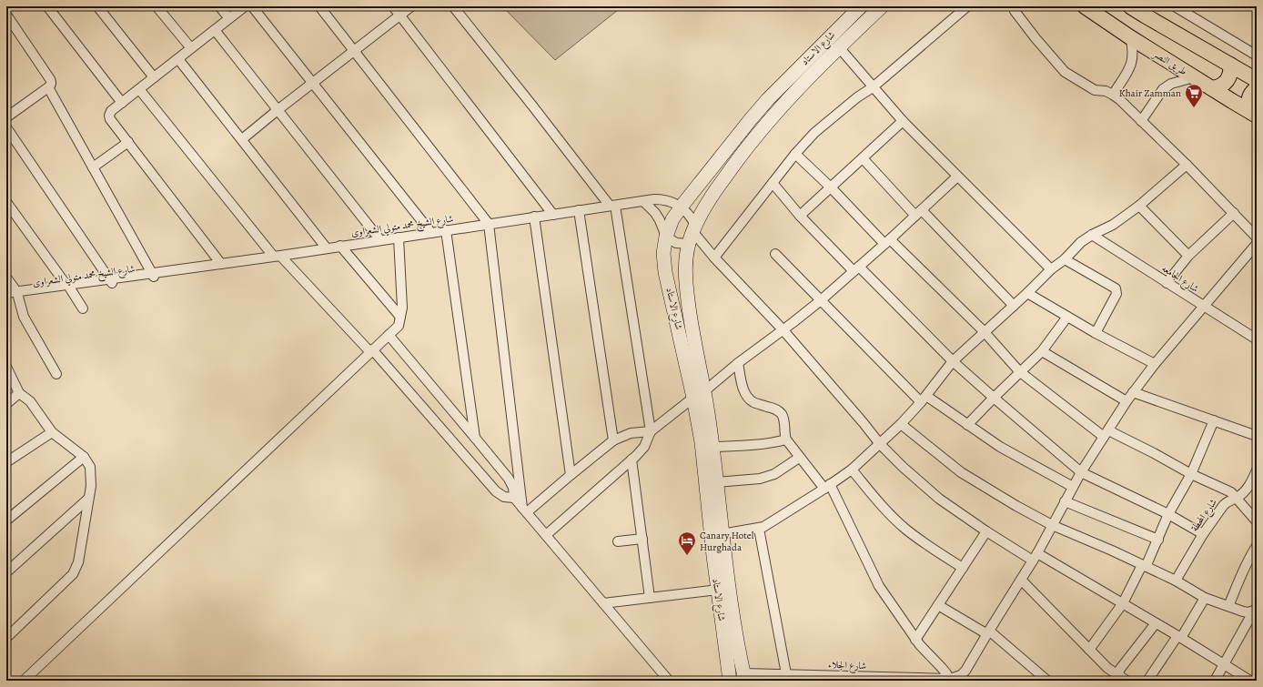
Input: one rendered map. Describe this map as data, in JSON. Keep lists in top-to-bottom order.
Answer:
{
  "streets": {
    "main road": ["شارع الاستاد", "طريق النصر"],
    "street": [
      "شارع الشيخ محمد متولي الشعراوى",
      "شارع الجامعه",
      "شارع المحطة",
      "شارع الجلاء"
    ]
  },
  "crossings": [
    ["شارع الاستاد", "شارع الشيخ محمد متولي الشعراوى"],
    ["شارع الاستاد", "شارع الجلاء"]
  ],
  "places": {
    "supermarket": ["Khair Zamman"],
    "hotel": ["Canary Hotel Hurghada"]
  }
}
